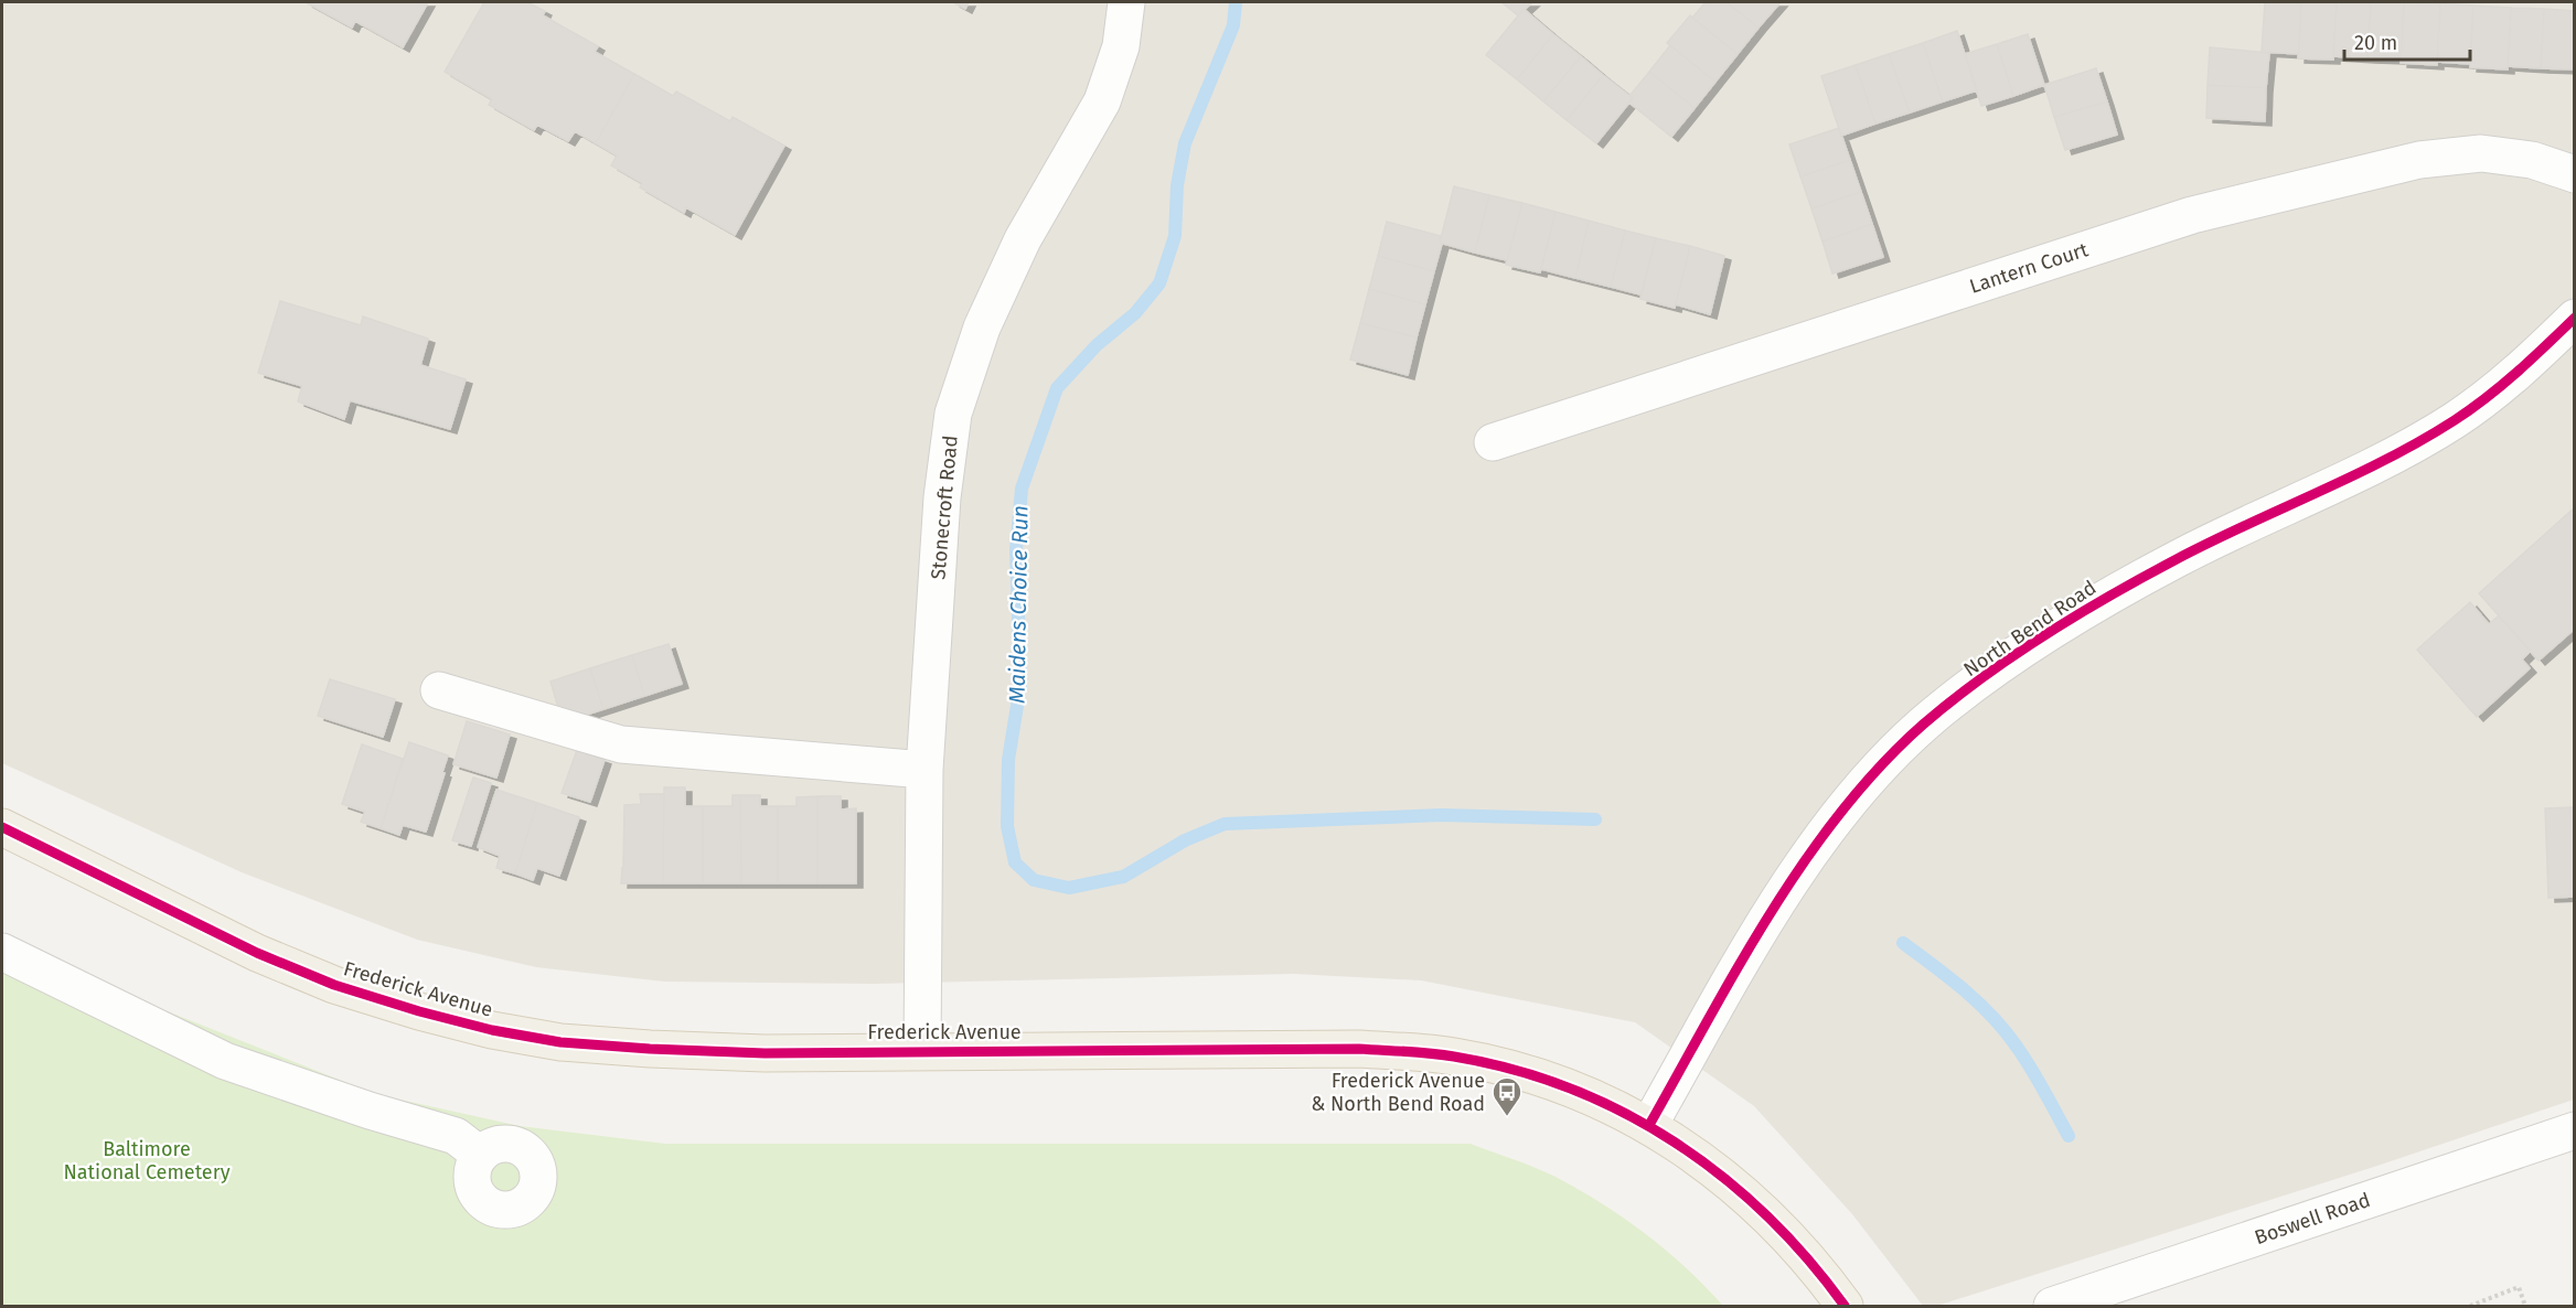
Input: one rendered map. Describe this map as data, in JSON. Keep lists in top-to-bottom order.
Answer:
{
  "streets": {
    "main road": ["Frederick Avenue"],
    "street": [
      "Lantern Court",
      "Stonecroft Road",
      "North Bend Road",
      "Boswell Road"
    ]
  },
  "crossings": [
    ["Stonecroft Road", "Frederick Avenue"],
    ["North Bend Road", "Frederick Avenue"]
  ],
  "water": ["Maidens Choice Run"],
  "parks": ["Baltimore National Cemetery"],
  "places": {
    "bus stop": ["Frederick Avenue & North Bend Road"]
  },
  "scale_bar": "20 m"
}
